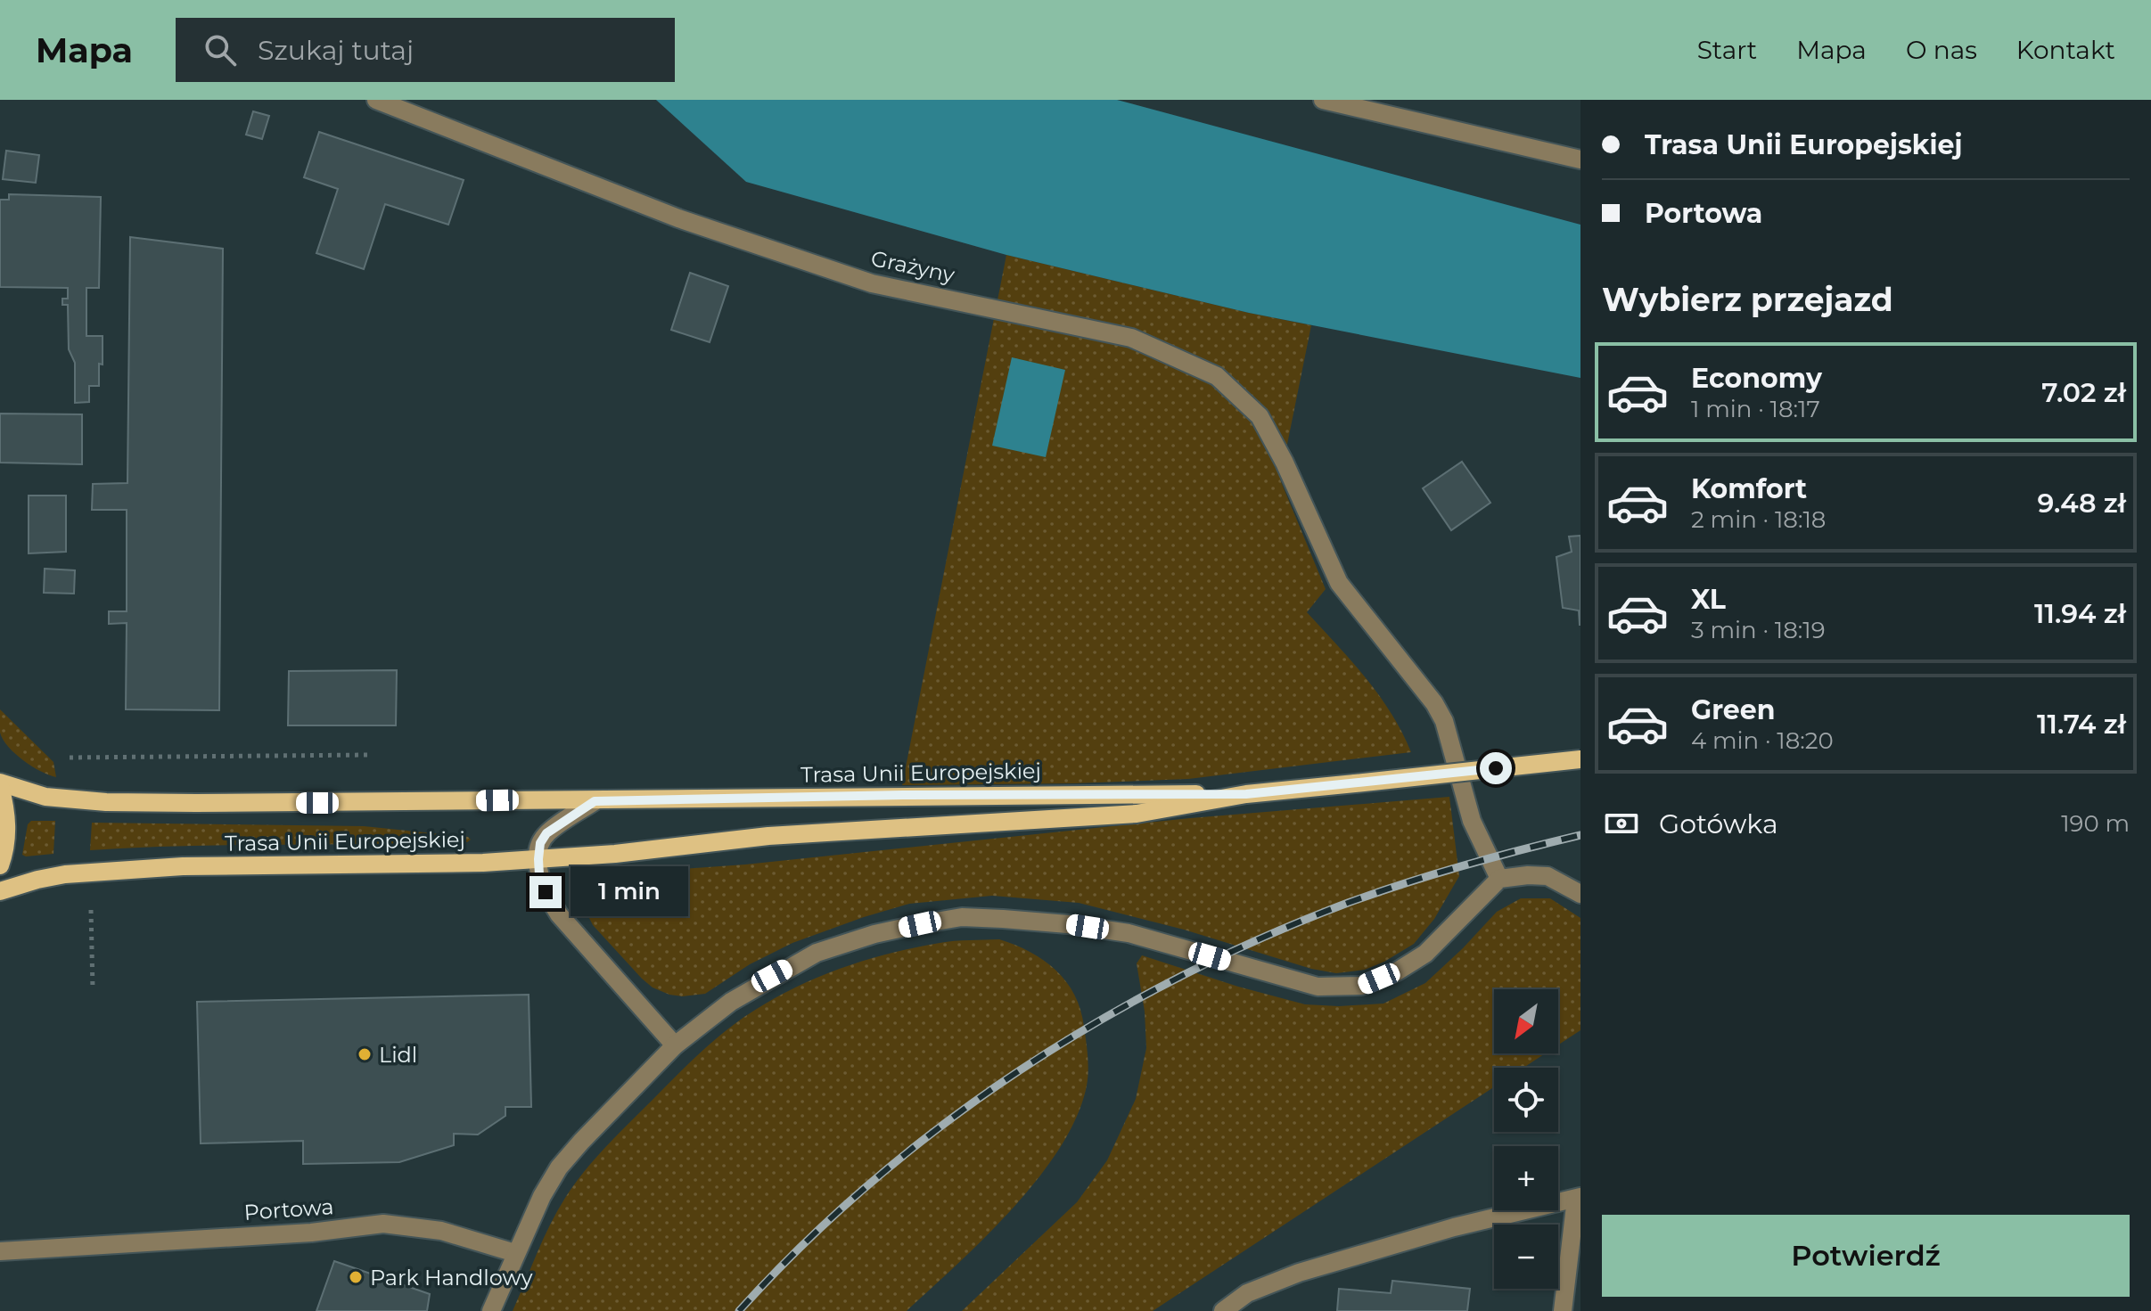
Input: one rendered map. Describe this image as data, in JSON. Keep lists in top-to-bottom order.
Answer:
{
  "streets": {
    "main road": ["Trasa Unii Europejskiej"],
    "street": ["Grażyny", "Portowa"]
  },
  "places": ["Lidl", "Park Handlowy"],
  "north": "bottom left",
  "page": {
    "header": "Mapa",
    "search": "Szukaj tutaj",
    "nav": [
      "Start",
      "Mapa",
      "O nas",
      "Kontakt"
    ],
    "banner": ["Trasa Unii Europejskiej", "Portowa"],
    "heading": "Wybierz przejazd",
    "list": [
      {
        "name": "Economy",
        "note": "1 min · 18:17",
        "value": "7.02 zł"
      },
      {
        "name": "Komfort",
        "note": "2 min · 18:18",
        "value": "9.48 zł"
      },
      {
        "name": "XL",
        "note": "3 min · 18:19",
        "value": "11.94 zł"
      },
      {
        "name": "Green",
        "note": "4 min · 18:20",
        "value": "11.74 zł"
      }
    ],
    "pay": ["Gotówka", "190 m"],
    "bubble": "1 min",
    "map_buttons": ["+", "−"],
    "buttons": "Potwierdź"
  }
}
